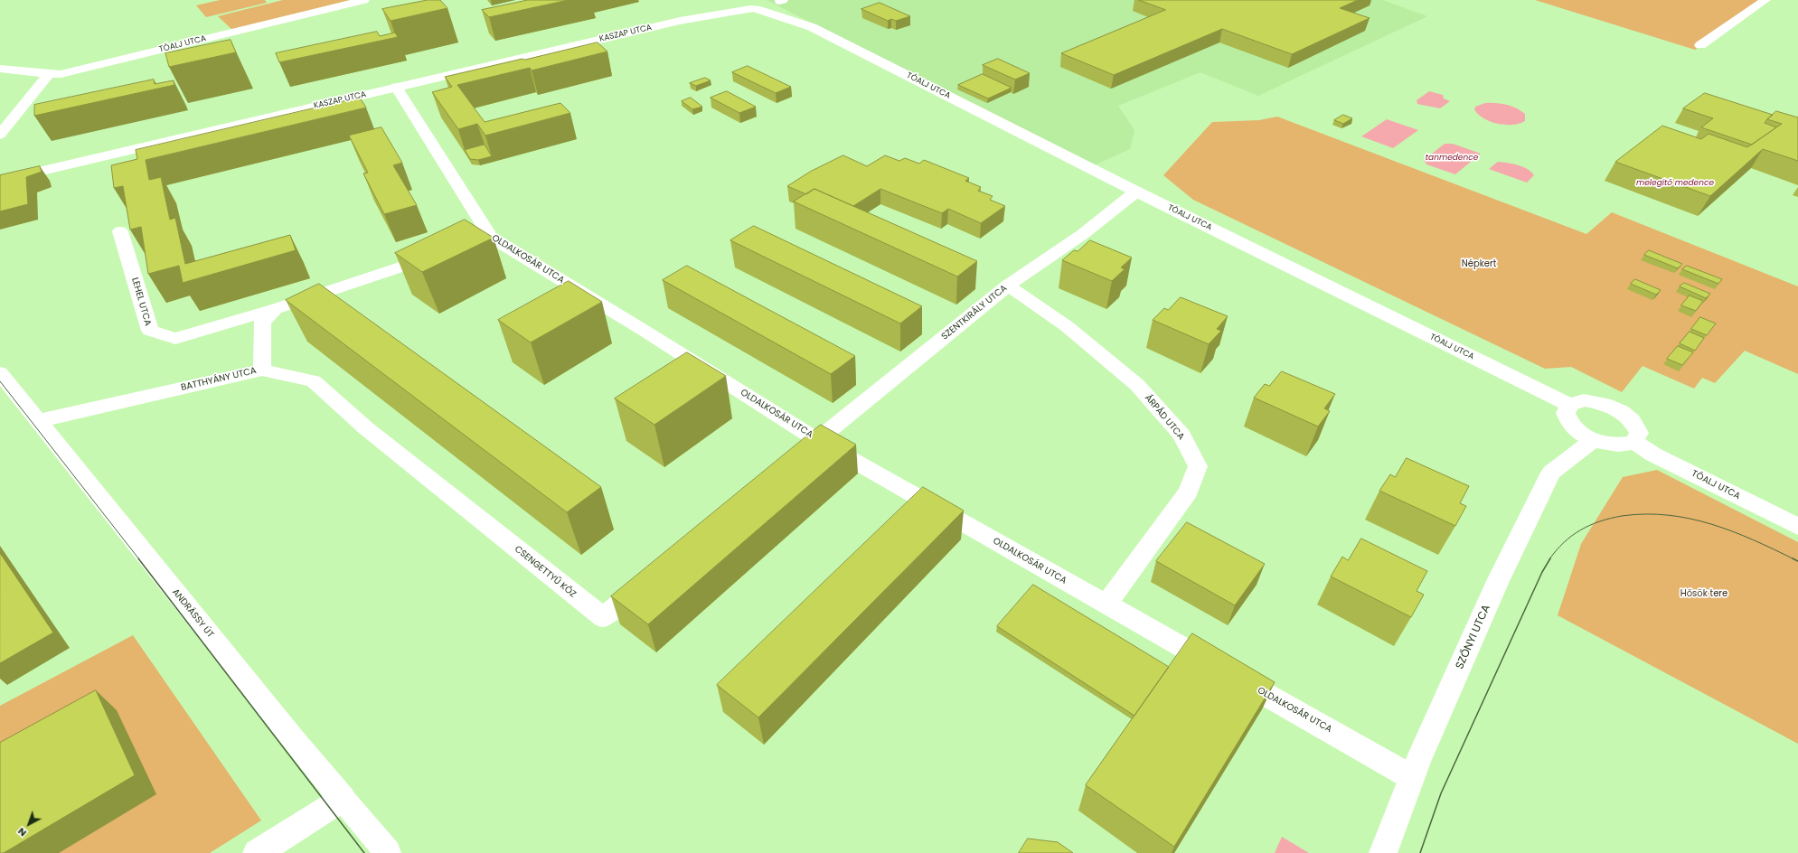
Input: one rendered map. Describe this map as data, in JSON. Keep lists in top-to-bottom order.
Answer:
{
  "streets": {
    "street": [
      "KASZAP UTCA",
      "TÓALJ UTCA",
      "OLDALKOSÁR UTCA",
      "LEHEL UTCA",
      "SZENTKIRÁLY UTCA",
      "BATTHYÁNY UTCA",
      "ÁRPÁD UTCA",
      "CSENGETTYŰ KÖZ",
      "ANDRÁSSY ÚT",
      "SZŐNYI UTCA"
    ]
  },
  "crossings": [
    ["KASZAP UTCA", "TÓALJ UTCA"],
    ["KASZAP UTCA", "OLDALKOSÁR UTCA"],
    ["TÓALJ UTCA", "SZENTKIRÁLY UTCA"],
    ["OLDALKOSÁR UTCA", "SZENTKIRÁLY UTCA"],
    ["OLDALKOSÁR UTCA", "ÁRPÁD UTCA"],
    ["OLDALKOSÁR UTCA", "SZŐNYI UTCA"],
    ["LEHEL UTCA", "BATTHYÁNY UTCA"],
    ["SZENTKIRÁLY UTCA", "ÁRPÁD UTCA"],
    ["BATTHYÁNY UTCA", "CSENGETTYŰ KÖZ"],
    ["BATTHYÁNY UTCA", "ANDRÁSSY ÚT"]
  ],
  "water": ["tanmedence", "melegítő medence"],
  "parks": ["Népkert", "Hősök tere"],
  "north": "bottom left"
}
